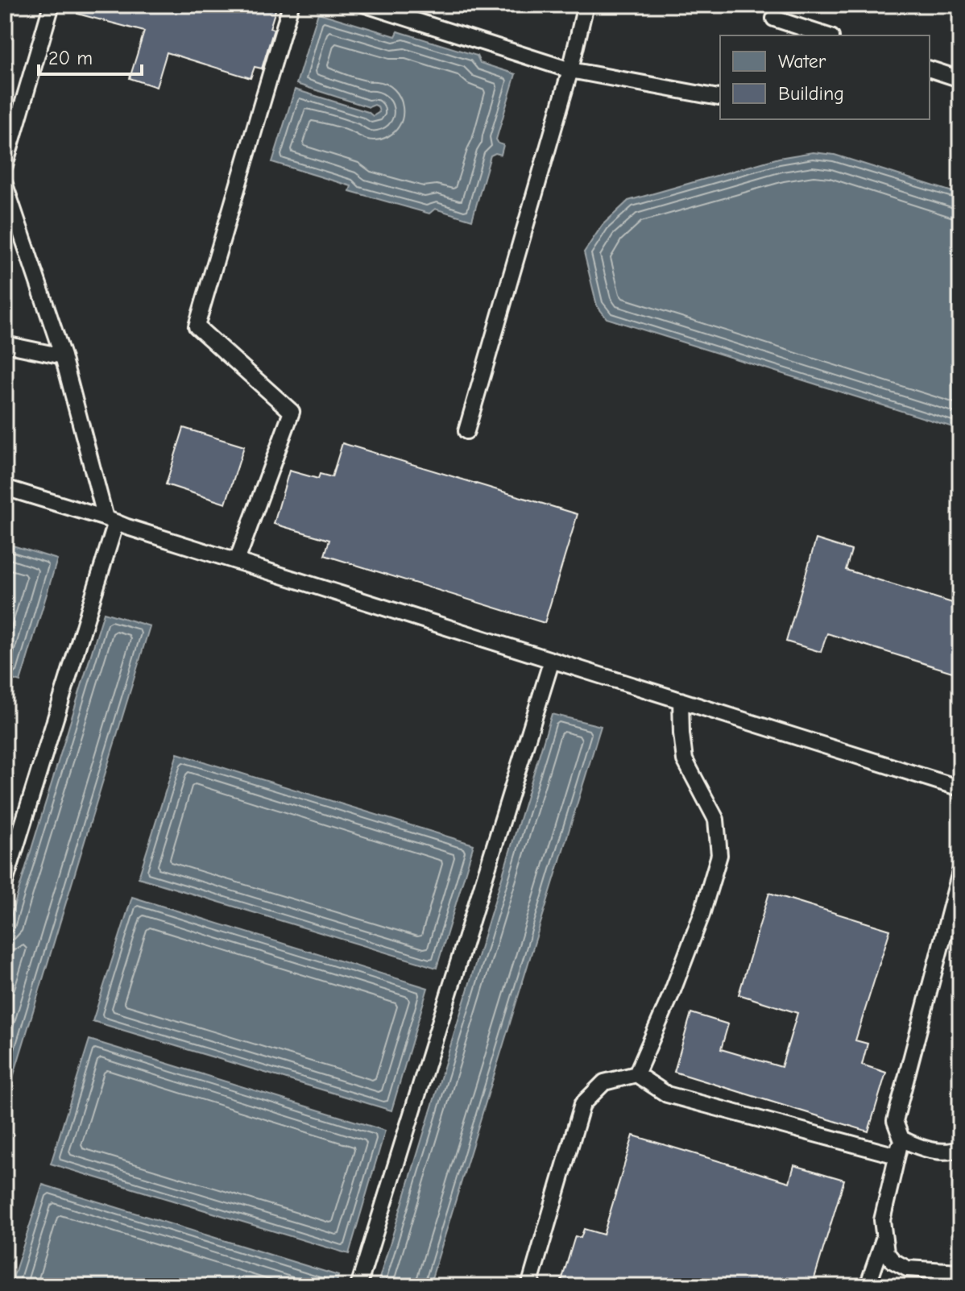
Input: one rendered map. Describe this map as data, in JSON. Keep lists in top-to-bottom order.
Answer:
{
  "legend": ["Water", "Building"],
  "scale_bar": "20 m"
}
